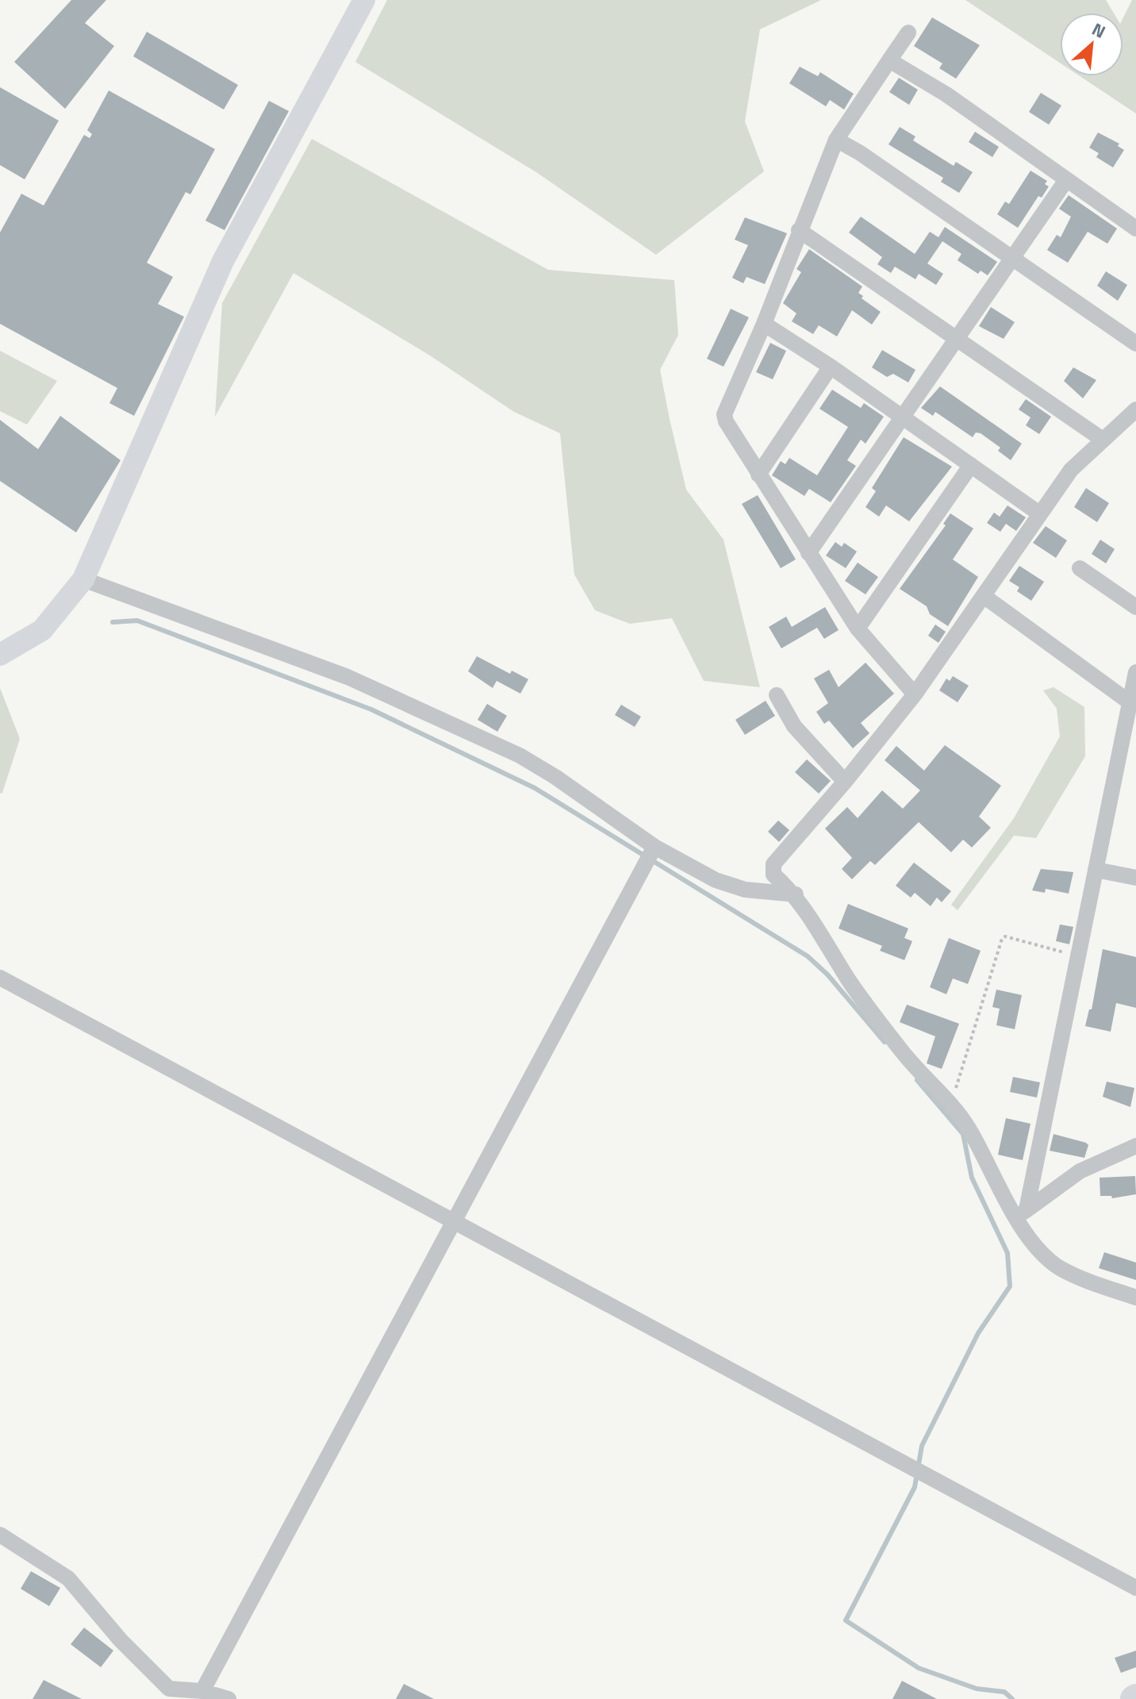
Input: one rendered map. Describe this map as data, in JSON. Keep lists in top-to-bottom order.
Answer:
{
  "north": "top right"
}
